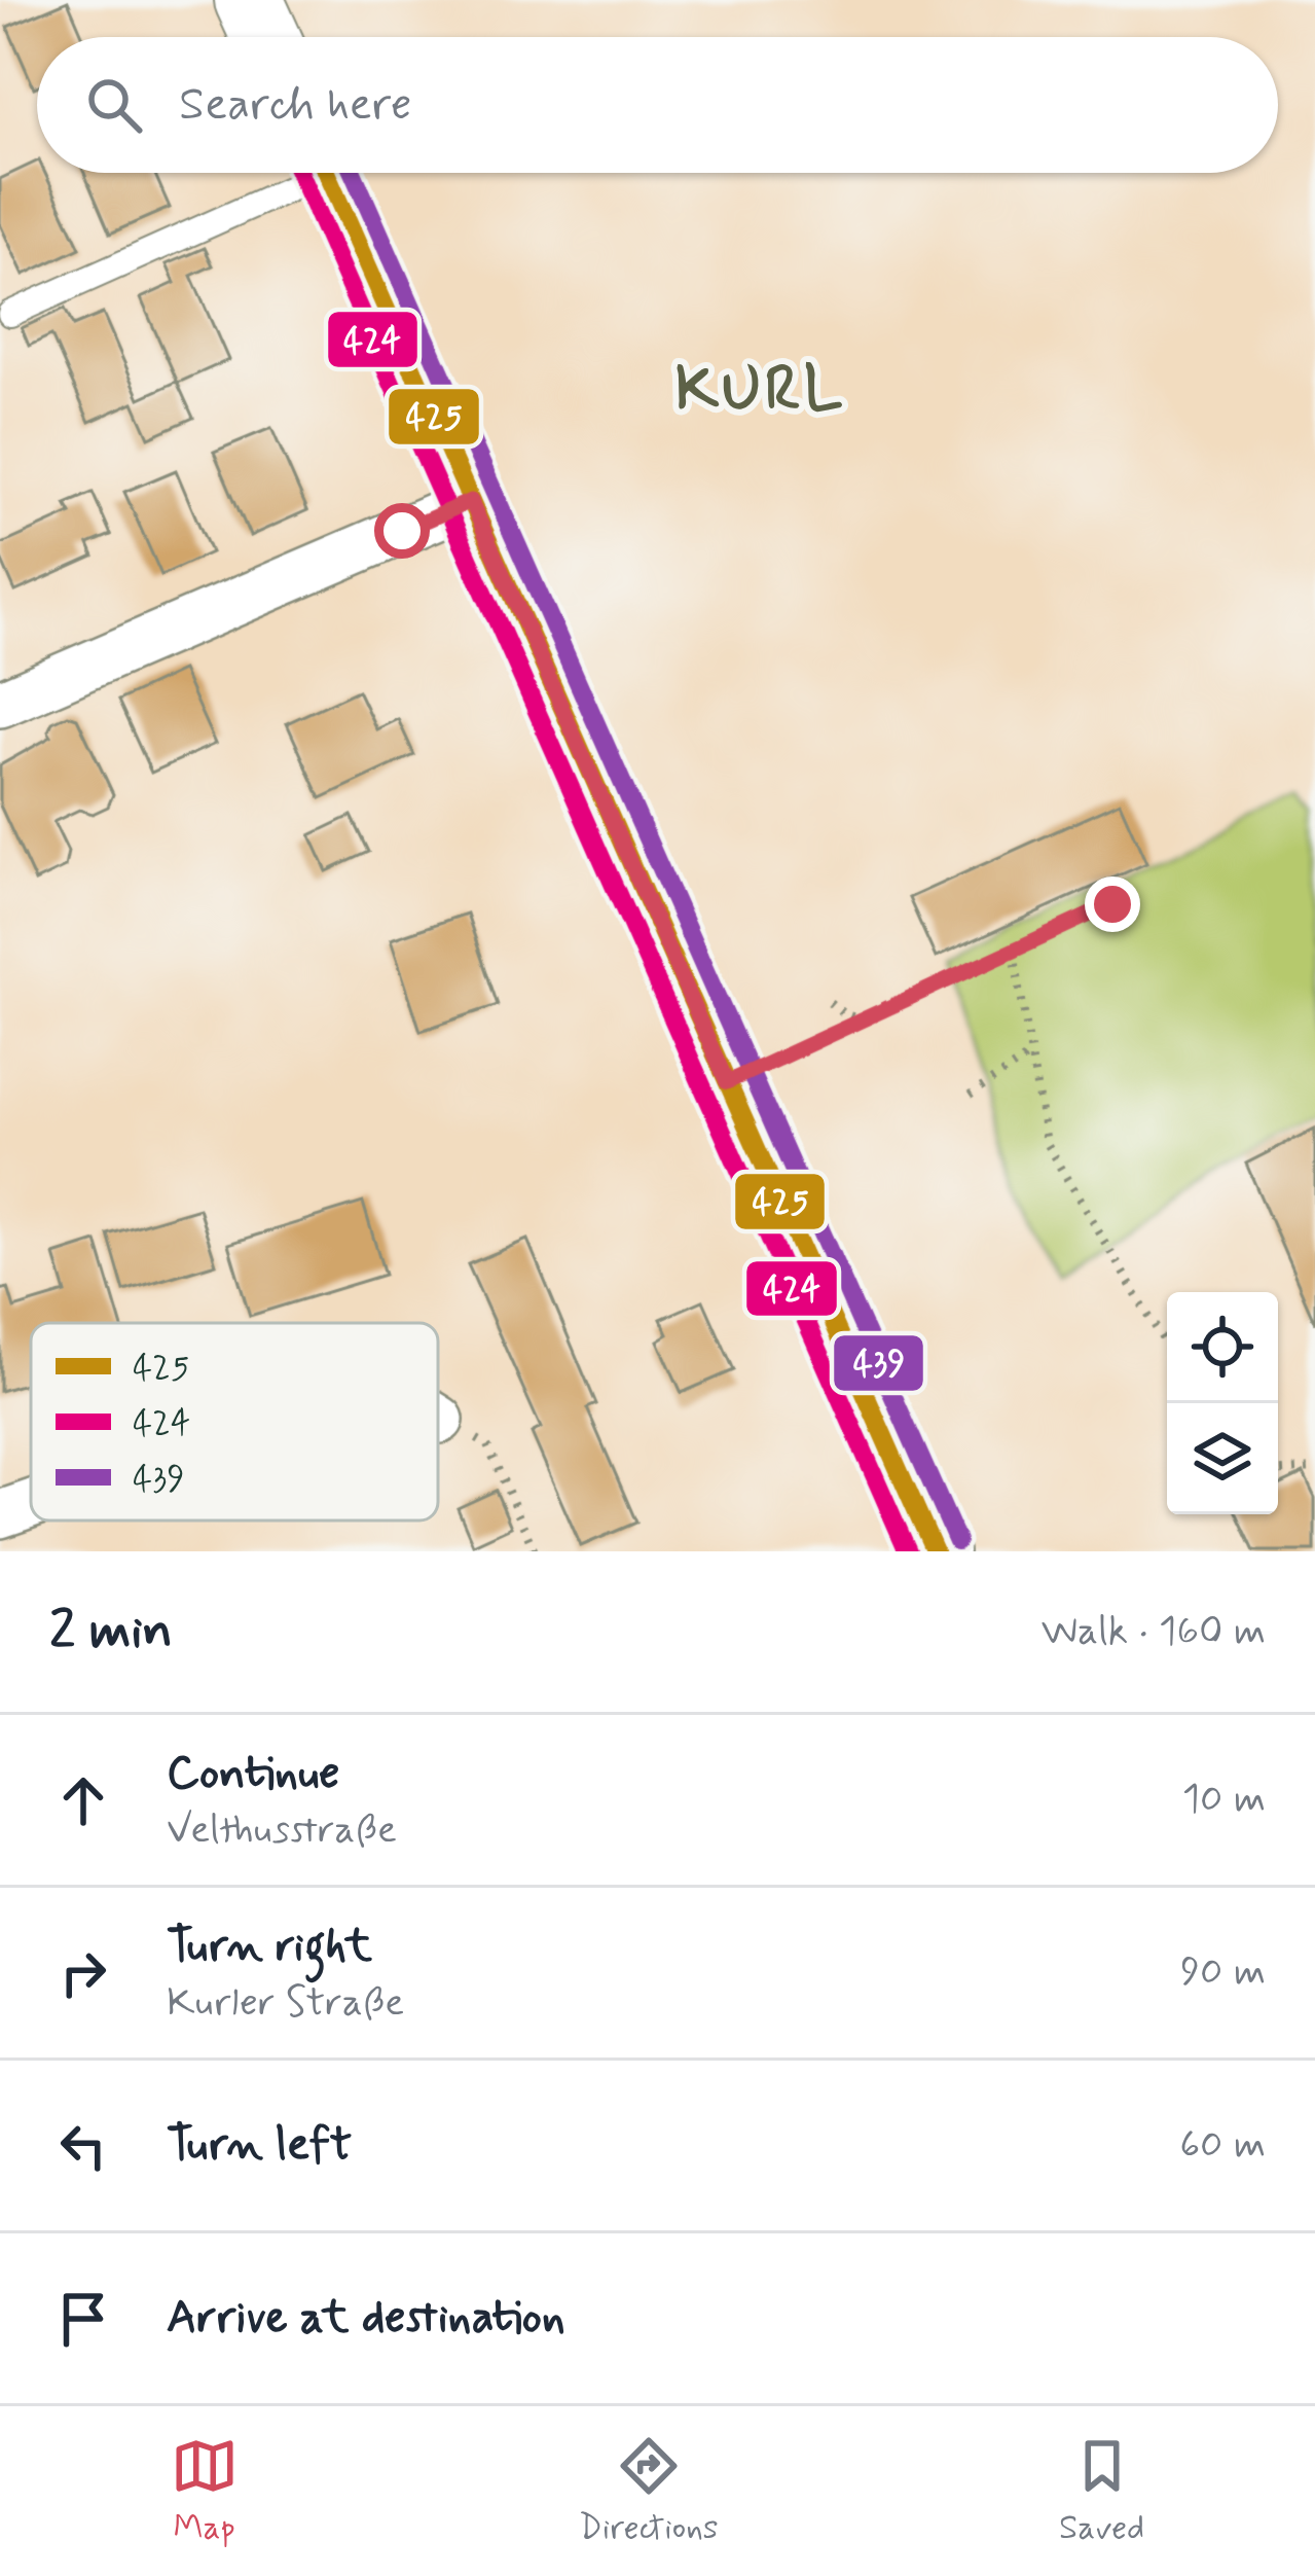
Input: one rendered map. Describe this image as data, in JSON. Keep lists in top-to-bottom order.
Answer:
{
  "districts": ["KURL"],
  "lines": ["transit line 425", "transit line 424", "transit line 439"],
  "legend": ["425", "424", "439"],
  "page": {
    "search": "Search here",
    "heading": ["2 min", "Walk · 160 m"],
    "list": [
      ["Continue", "Velthusstraße", "10 m"],
      ["Turn right", "Kurler Straße", "90 m"],
      ["Turn left", "60 m"],
      "Arrive at destination"
    ],
    "nav": ["Map", "Directions", "Saved"]
  }
}
